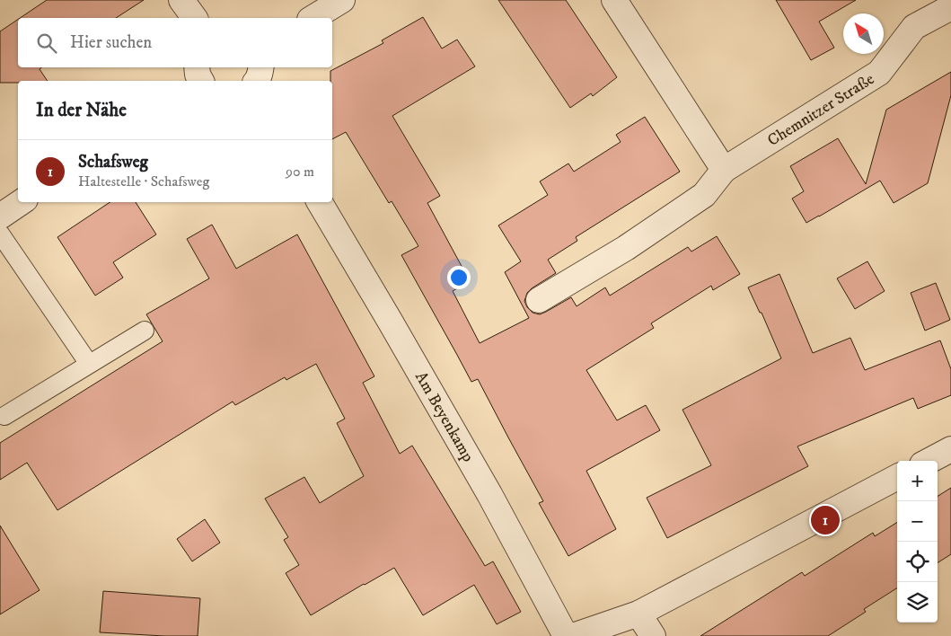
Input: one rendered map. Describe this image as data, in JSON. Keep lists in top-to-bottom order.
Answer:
{
  "streets": {
    "street": ["Chemnitzer Straße", "Am Beyenkamp"]
  },
  "north": "top left",
  "page": {
    "search": "Hier suchen",
    "heading": "In der Nähe",
    "list": [
      {
        "mark": "1",
        "name": "Schafsweg",
        "note": "Haltestelle · Schafsweg",
        "value": "90 m"
      }
    ],
    "map_buttons": ["+", "−"],
    "pins": "1"
  }
}
